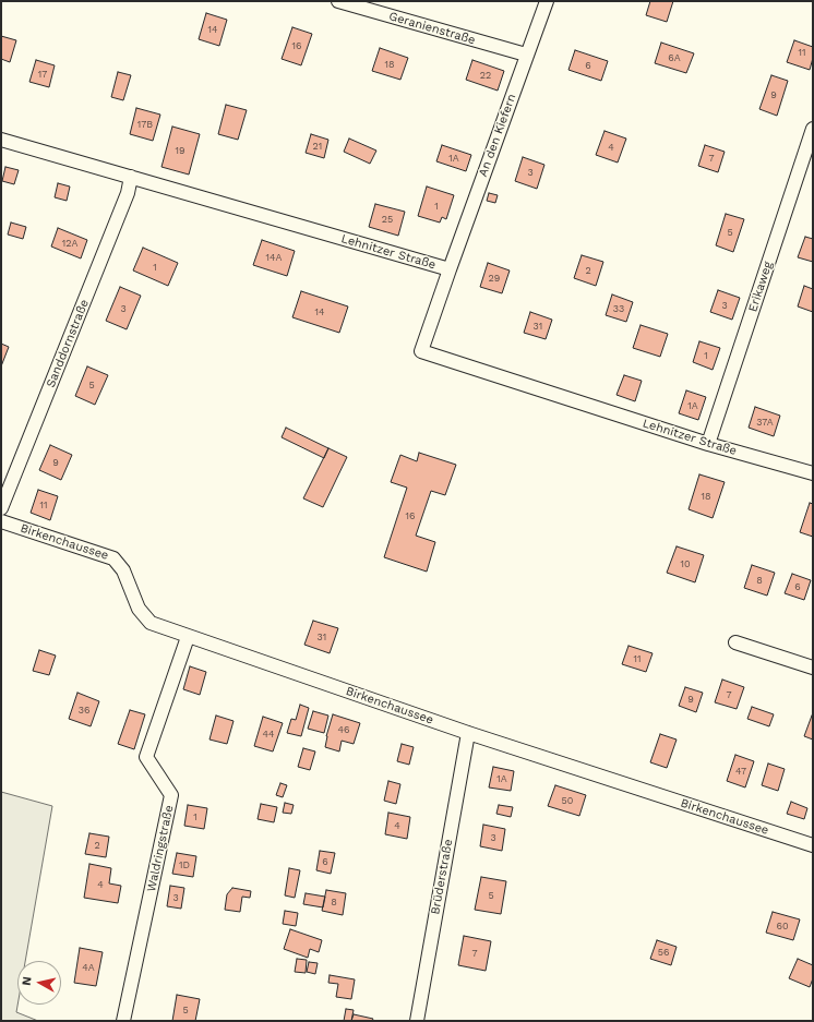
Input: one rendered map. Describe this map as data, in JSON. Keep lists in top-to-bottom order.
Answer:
{
  "streets": {
    "street": [
      "Geranienstraße",
      "An den Kiefern",
      "Lehnitzer Straße",
      "Erikaweg",
      "Sanddornstraße",
      "Birkenchaussee",
      "Waldringstraße",
      "Brüderstraße"
    ]
  },
  "crossings": [
    ["Geranienstraße", "An den Kiefern"],
    ["An den Kiefern", "Lehnitzer Straße"],
    ["Lehnitzer Straße", "Erikaweg"],
    ["Lehnitzer Straße", "Sanddornstraße"],
    ["Birkenchaussee", "Waldringstraße"],
    ["Birkenchaussee", "Brüderstraße"]
  ],
  "house_numbers": [
    "14",
    "16",
    "11",
    "6A",
    "18",
    "6",
    "17",
    "22",
    "9",
    "17B",
    "21",
    "4",
    "19",
    "1A",
    "7",
    "3",
    "1",
    "25",
    "5",
    "12A",
    "14A",
    "1",
    "2",
    "29",
    "3",
    "3",
    "33",
    "14",
    "31",
    "1",
    "5",
    "1A",
    "37A",
    "9",
    "18",
    "11",
    "16",
    "10",
    "8",
    "6",
    "31",
    "11",
    "7",
    "9",
    "36",
    "46",
    "44",
    "47",
    "1A",
    "50",
    "1",
    "4",
    "3",
    "2",
    "6",
    "1D",
    "4",
    "5",
    "3",
    "8",
    "60",
    "56",
    "7",
    "4A",
    "5"
  ],
  "north": "left"
}
